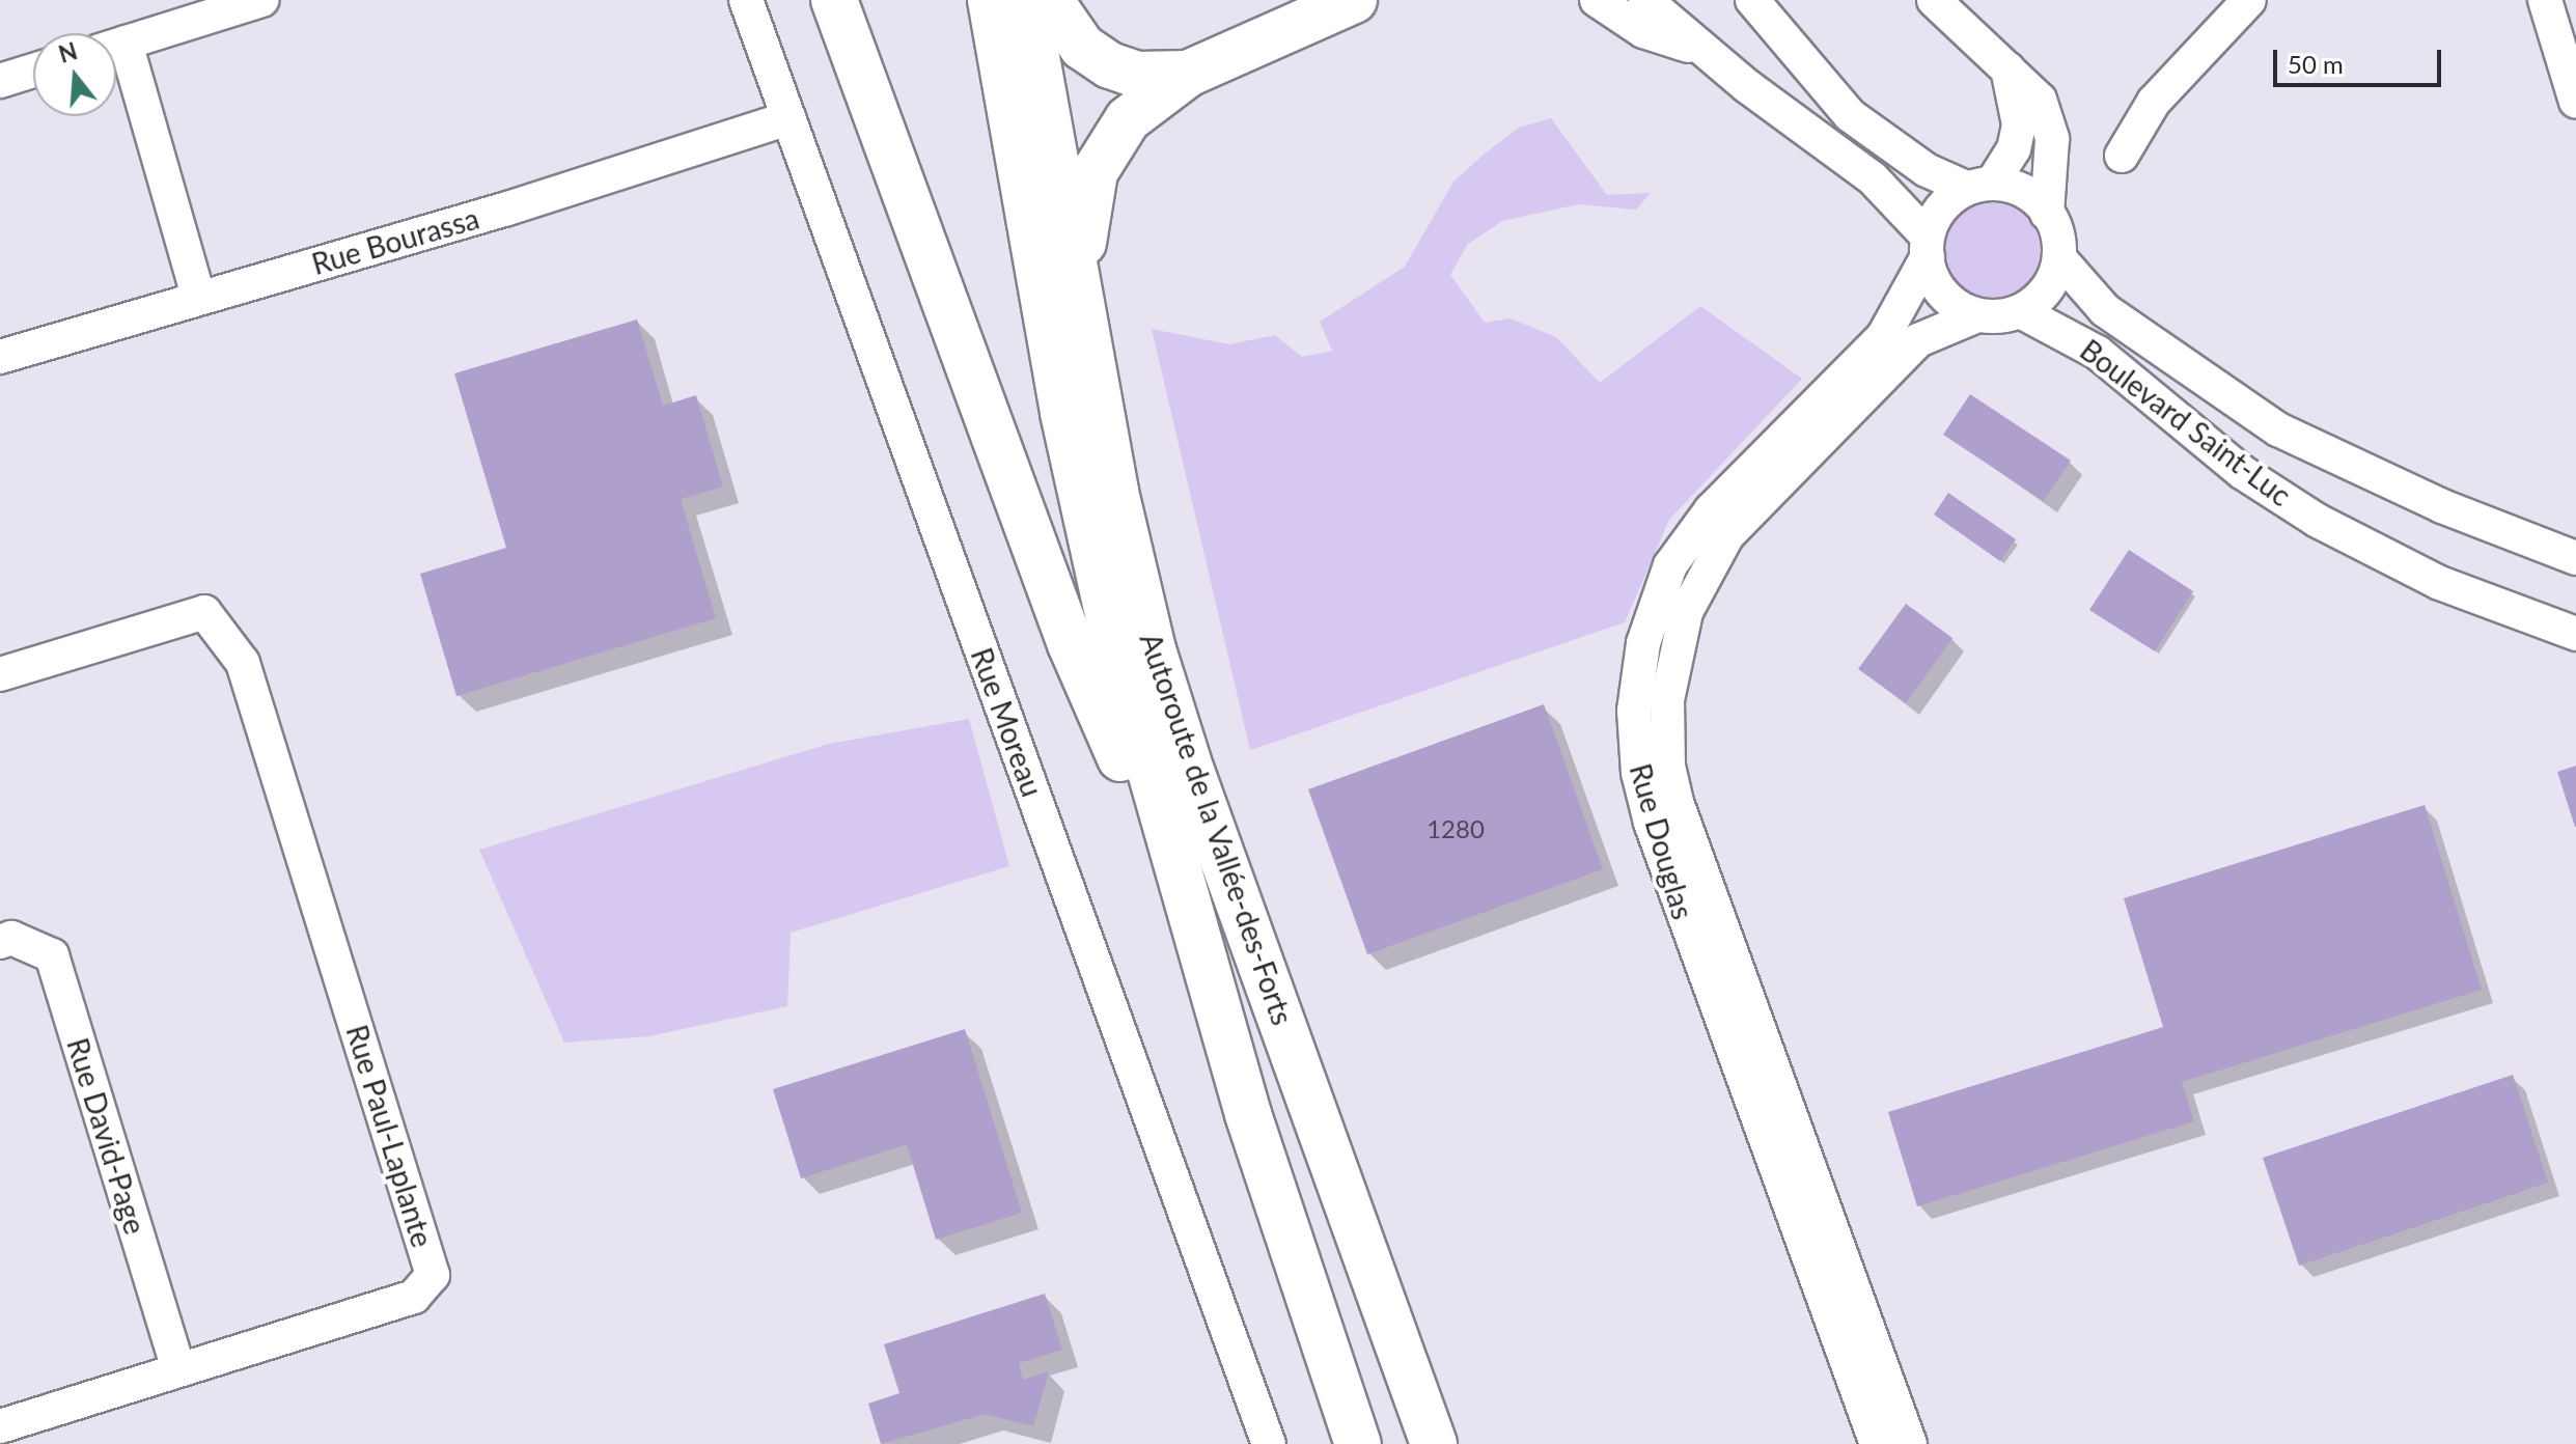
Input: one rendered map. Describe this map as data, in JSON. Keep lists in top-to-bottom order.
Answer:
{
  "streets": {
    "highway": ["Autoroute de la Vallée-des-Forts"],
    "street": [
      "Rue Bourassa",
      "Boulevard Saint-Luc",
      "Rue Moreau",
      "Rue Douglas",
      "Rue David-Page",
      "Rue Paul-Laplante"
    ]
  },
  "crossings": [
    ["Rue Bourassa", "Rue Moreau"],
    ["Boulevard Saint-Luc", "Rue Douglas"],
    ["Rue David-Page", "Rue Paul-Laplante"]
  ],
  "house_numbers": ["1280"],
  "scale_bar": "50 m",
  "north": "top"
}
